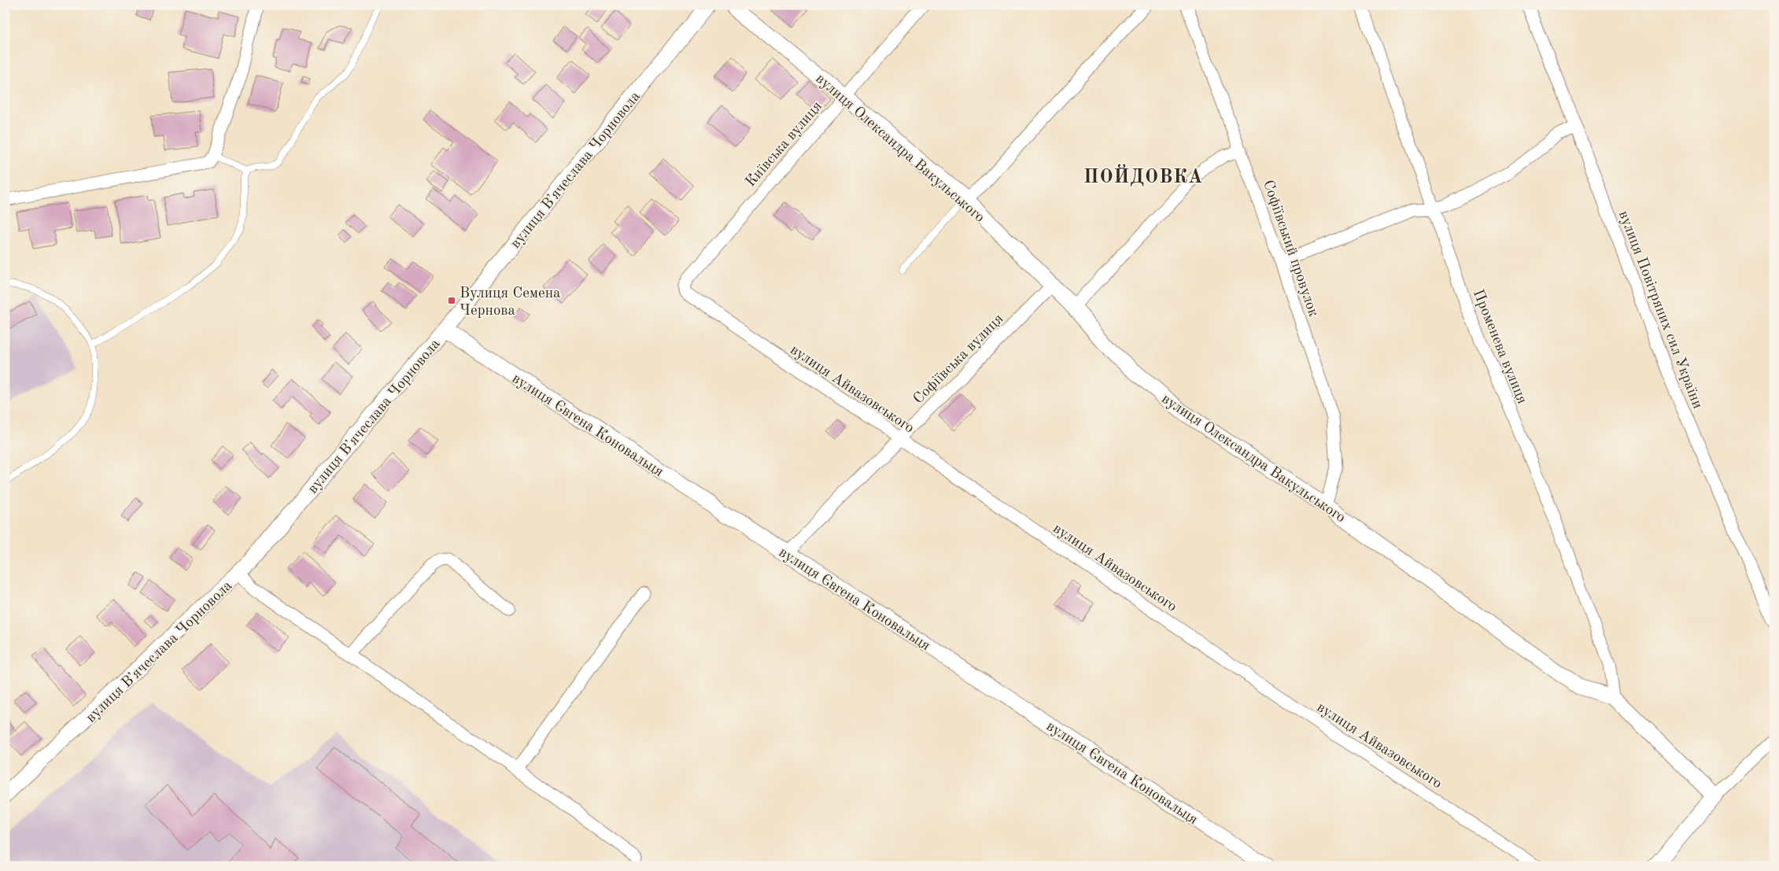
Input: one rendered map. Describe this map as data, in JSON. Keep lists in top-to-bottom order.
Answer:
{
  "streets": {
    "street": [
      "Київська вулиця",
      "вулиця Олександра Вакульського",
      "вулиця Вʼячеслава Чорновола",
      "Софіївський провулок",
      "вулиця Повітряних сил України",
      "Променева вулиця",
      "Софіївська вулиця",
      "вулиця Айвазовського",
      "вулиця Євгена Коновальця"
    ]
  },
  "crossings": [
    ["Київська вулиця", "вулиця Олександра Вакульського"],
    ["Київська вулиця", "вулиця Айвазовського"],
    ["вулиця Олександра Вакульського", "Софіївський провулок"],
    ["вулиця Олександра Вакульського", "Променева вулиця"],
    ["вулиця Олександра Вакульського", "Софіївська вулиця"],
    ["вулиця Вʼячеслава Чорновола", "вулиця Євгена Коновальця"],
    ["Софіївська вулиця", "вулиця Айвазовського"],
    ["Софіївська вулиця", "вулиця Євгена Коновальця"]
  ],
  "districts": ["ПОЙДОВКА"],
  "places": {
    "transit": ["Вулиця Семена Чернова"]
  }
}
